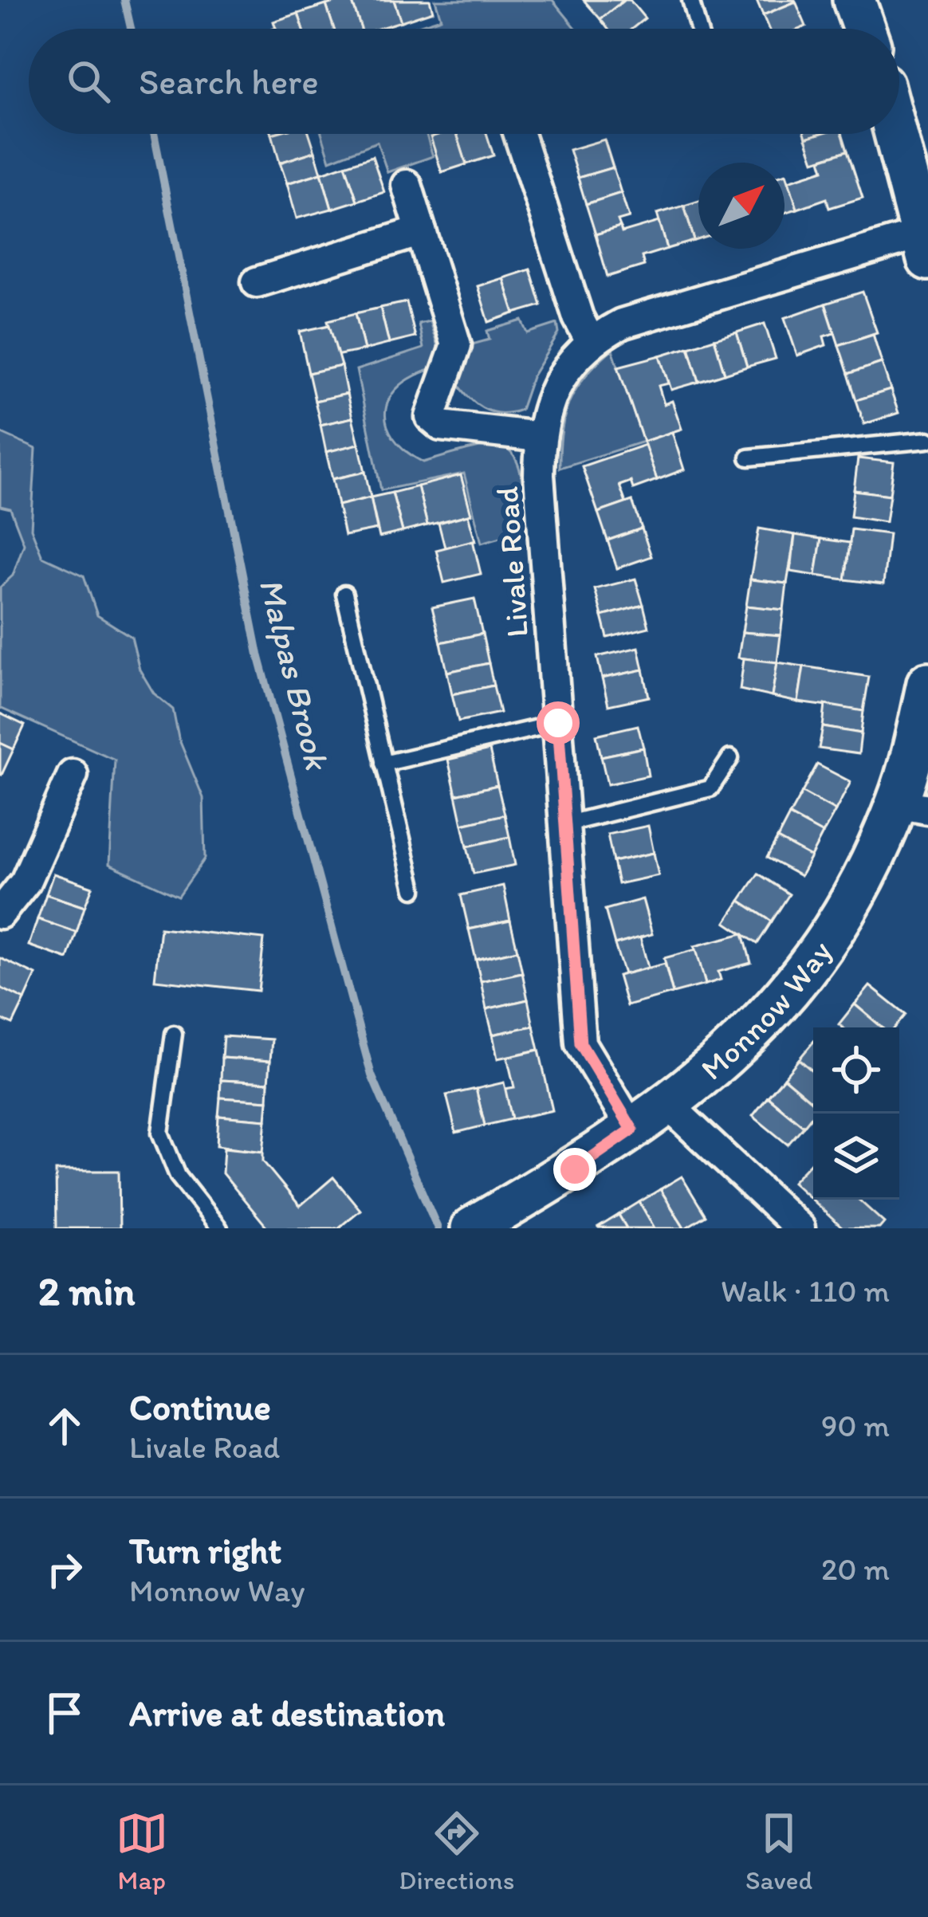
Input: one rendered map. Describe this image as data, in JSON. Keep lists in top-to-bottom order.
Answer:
{
  "streets": {
    "street": ["Livale Road", "Monnow Way"]
  },
  "crossings": [
    ["Livale Road", "Monnow Way"]
  ],
  "water": ["Malpas Brook"],
  "north": "top right",
  "page": {
    "search": "Search here",
    "heading": ["2 min", "Walk · 110 m"],
    "list": [
      ["Continue", "Livale Road", "90 m"],
      ["Turn right", "Monnow Way", "20 m"],
      "Arrive at destination"
    ],
    "nav": ["Map", "Directions", "Saved"]
  }
}
